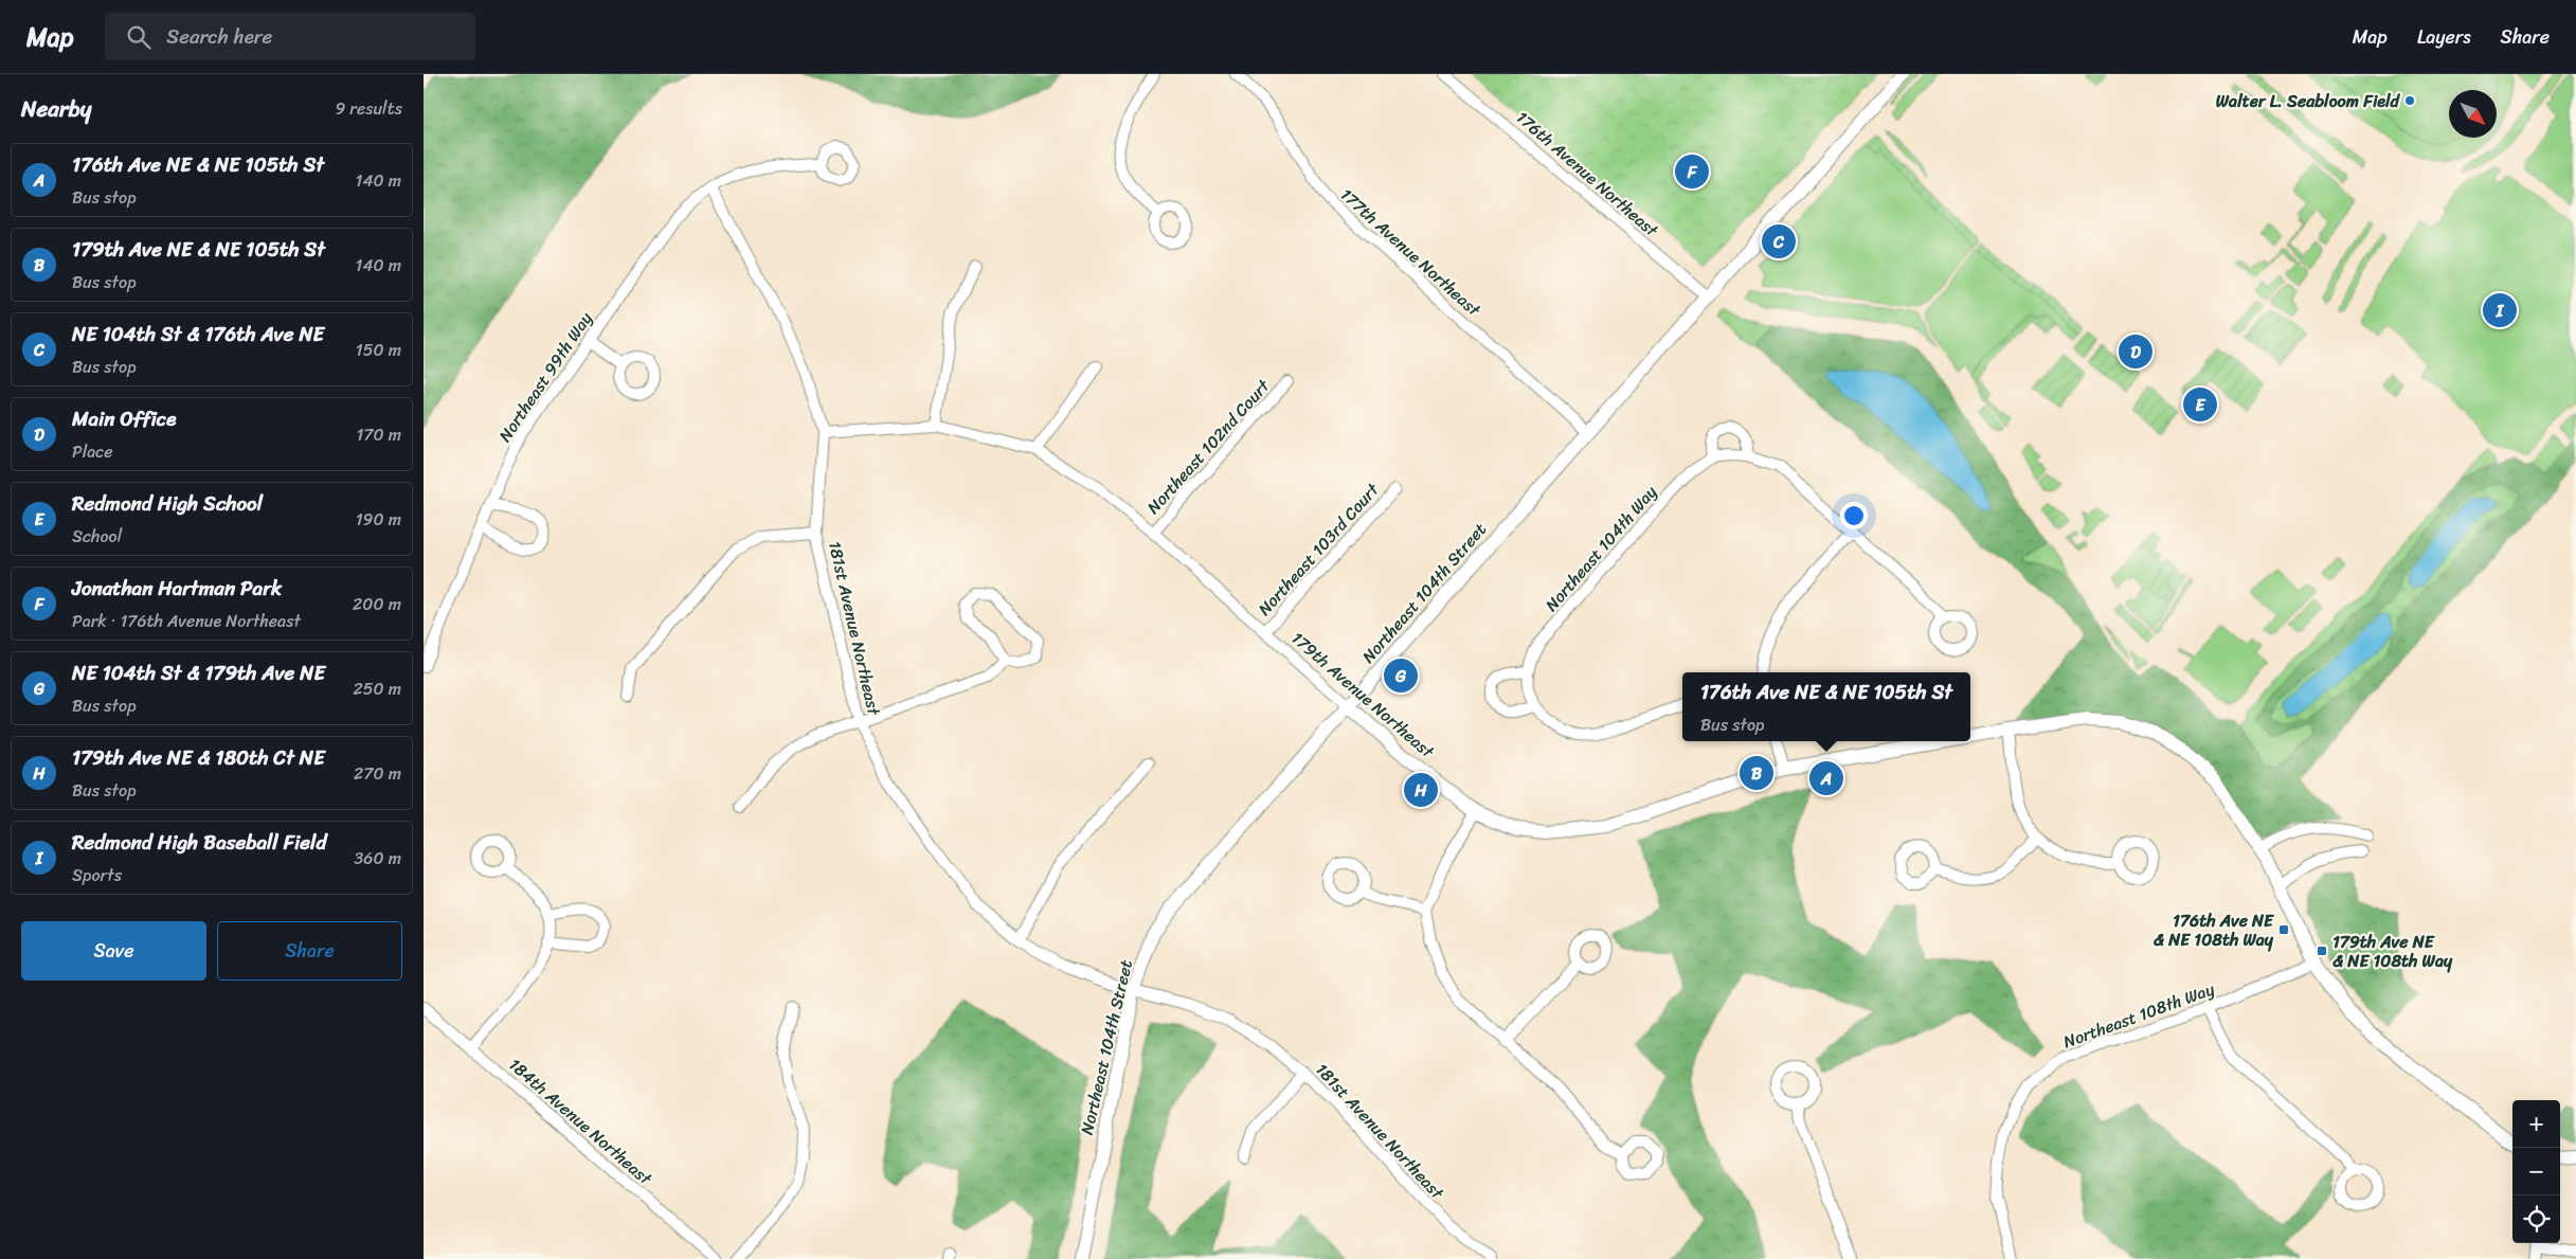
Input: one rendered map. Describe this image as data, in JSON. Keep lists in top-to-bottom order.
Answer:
{
  "streets": {
    "street": [
      "176th Avenue Northeast",
      "177th Avenue Northeast",
      "Northeast 99th Way",
      "Northeast 102nd Court",
      "Northeast 104th Way",
      "Northeast 103rd Court",
      "Northeast 104th Street",
      "181st Avenue Northeast",
      "179th Avenue Northeast",
      "Northeast 108th Way",
      "184th Avenue Northeast"
    ]
  },
  "crossings": [
    ["176th Avenue Northeast", "Northeast 104th Street"],
    ["177th Avenue Northeast", "Northeast 104th Street"],
    ["Northeast 99th Way", "181st Avenue Northeast"],
    ["Northeast 102nd Court", "179th Avenue Northeast"],
    ["Northeast 103rd Court", "179th Avenue Northeast"],
    ["Northeast 104th Street", "181st Avenue Northeast"],
    ["Northeast 104th Street", "179th Avenue Northeast"],
    ["181st Avenue Northeast", "179th Avenue Northeast"],
    ["179th Avenue Northeast", "Northeast 108th Way"]
  ],
  "places": {
    "other": ["Walter L. Seabloom Field"],
    "transit": ["176th Ave NE & NE 108th Way", "179th Ave NE & NE 108th Way"]
  },
  "north": "bottom right",
  "page": {
    "header": "Map",
    "search": "Search here",
    "nav": ["Map", "Layers", "Share"],
    "heading": ["Nearby", "9 results"],
    "list": [
      {
        "mark": "A",
        "name": "176th Ave NE & NE 105th St",
        "note": "Bus stop",
        "value": "140 m"
      },
      {
        "mark": "B",
        "name": "179th Ave NE & NE 105th St",
        "note": "Bus stop",
        "value": "140 m"
      },
      {
        "mark": "C",
        "name": "NE 104th St & 176th Ave NE",
        "note": "Bus stop",
        "value": "150 m"
      },
      {
        "mark": "D",
        "name": "Main Office",
        "note": "Place",
        "value": "170 m"
      },
      {
        "mark": "E",
        "name": "Redmond High School",
        "note": "School",
        "value": "190 m"
      },
      {
        "mark": "F",
        "name": "Jonathan Hartman Park",
        "note": "Park · 176th Avenue Northeast",
        "value": "200 m"
      },
      {
        "mark": "G",
        "name": "NE 104th St & 179th Ave NE",
        "note": "Bus stop",
        "value": "250 m"
      },
      {
        "mark": "H",
        "name": "179th Ave NE & 180th Ct NE",
        "note": "Bus stop",
        "value": "270 m"
      },
      {
        "mark": "I",
        "name": "Redmond High Baseball Field",
        "note": "Sports",
        "value": "360 m"
      }
    ],
    "pins": [
      "F",
      "C",
      "I",
      "D",
      "E",
      "G",
      "B",
      "A",
      "H"
    ],
    "popup": ["176th Ave NE & NE 105th St", "Bus stop"],
    "buttons": ["Save", "Share"],
    "map_buttons": ["+", "−"]
  }
}
